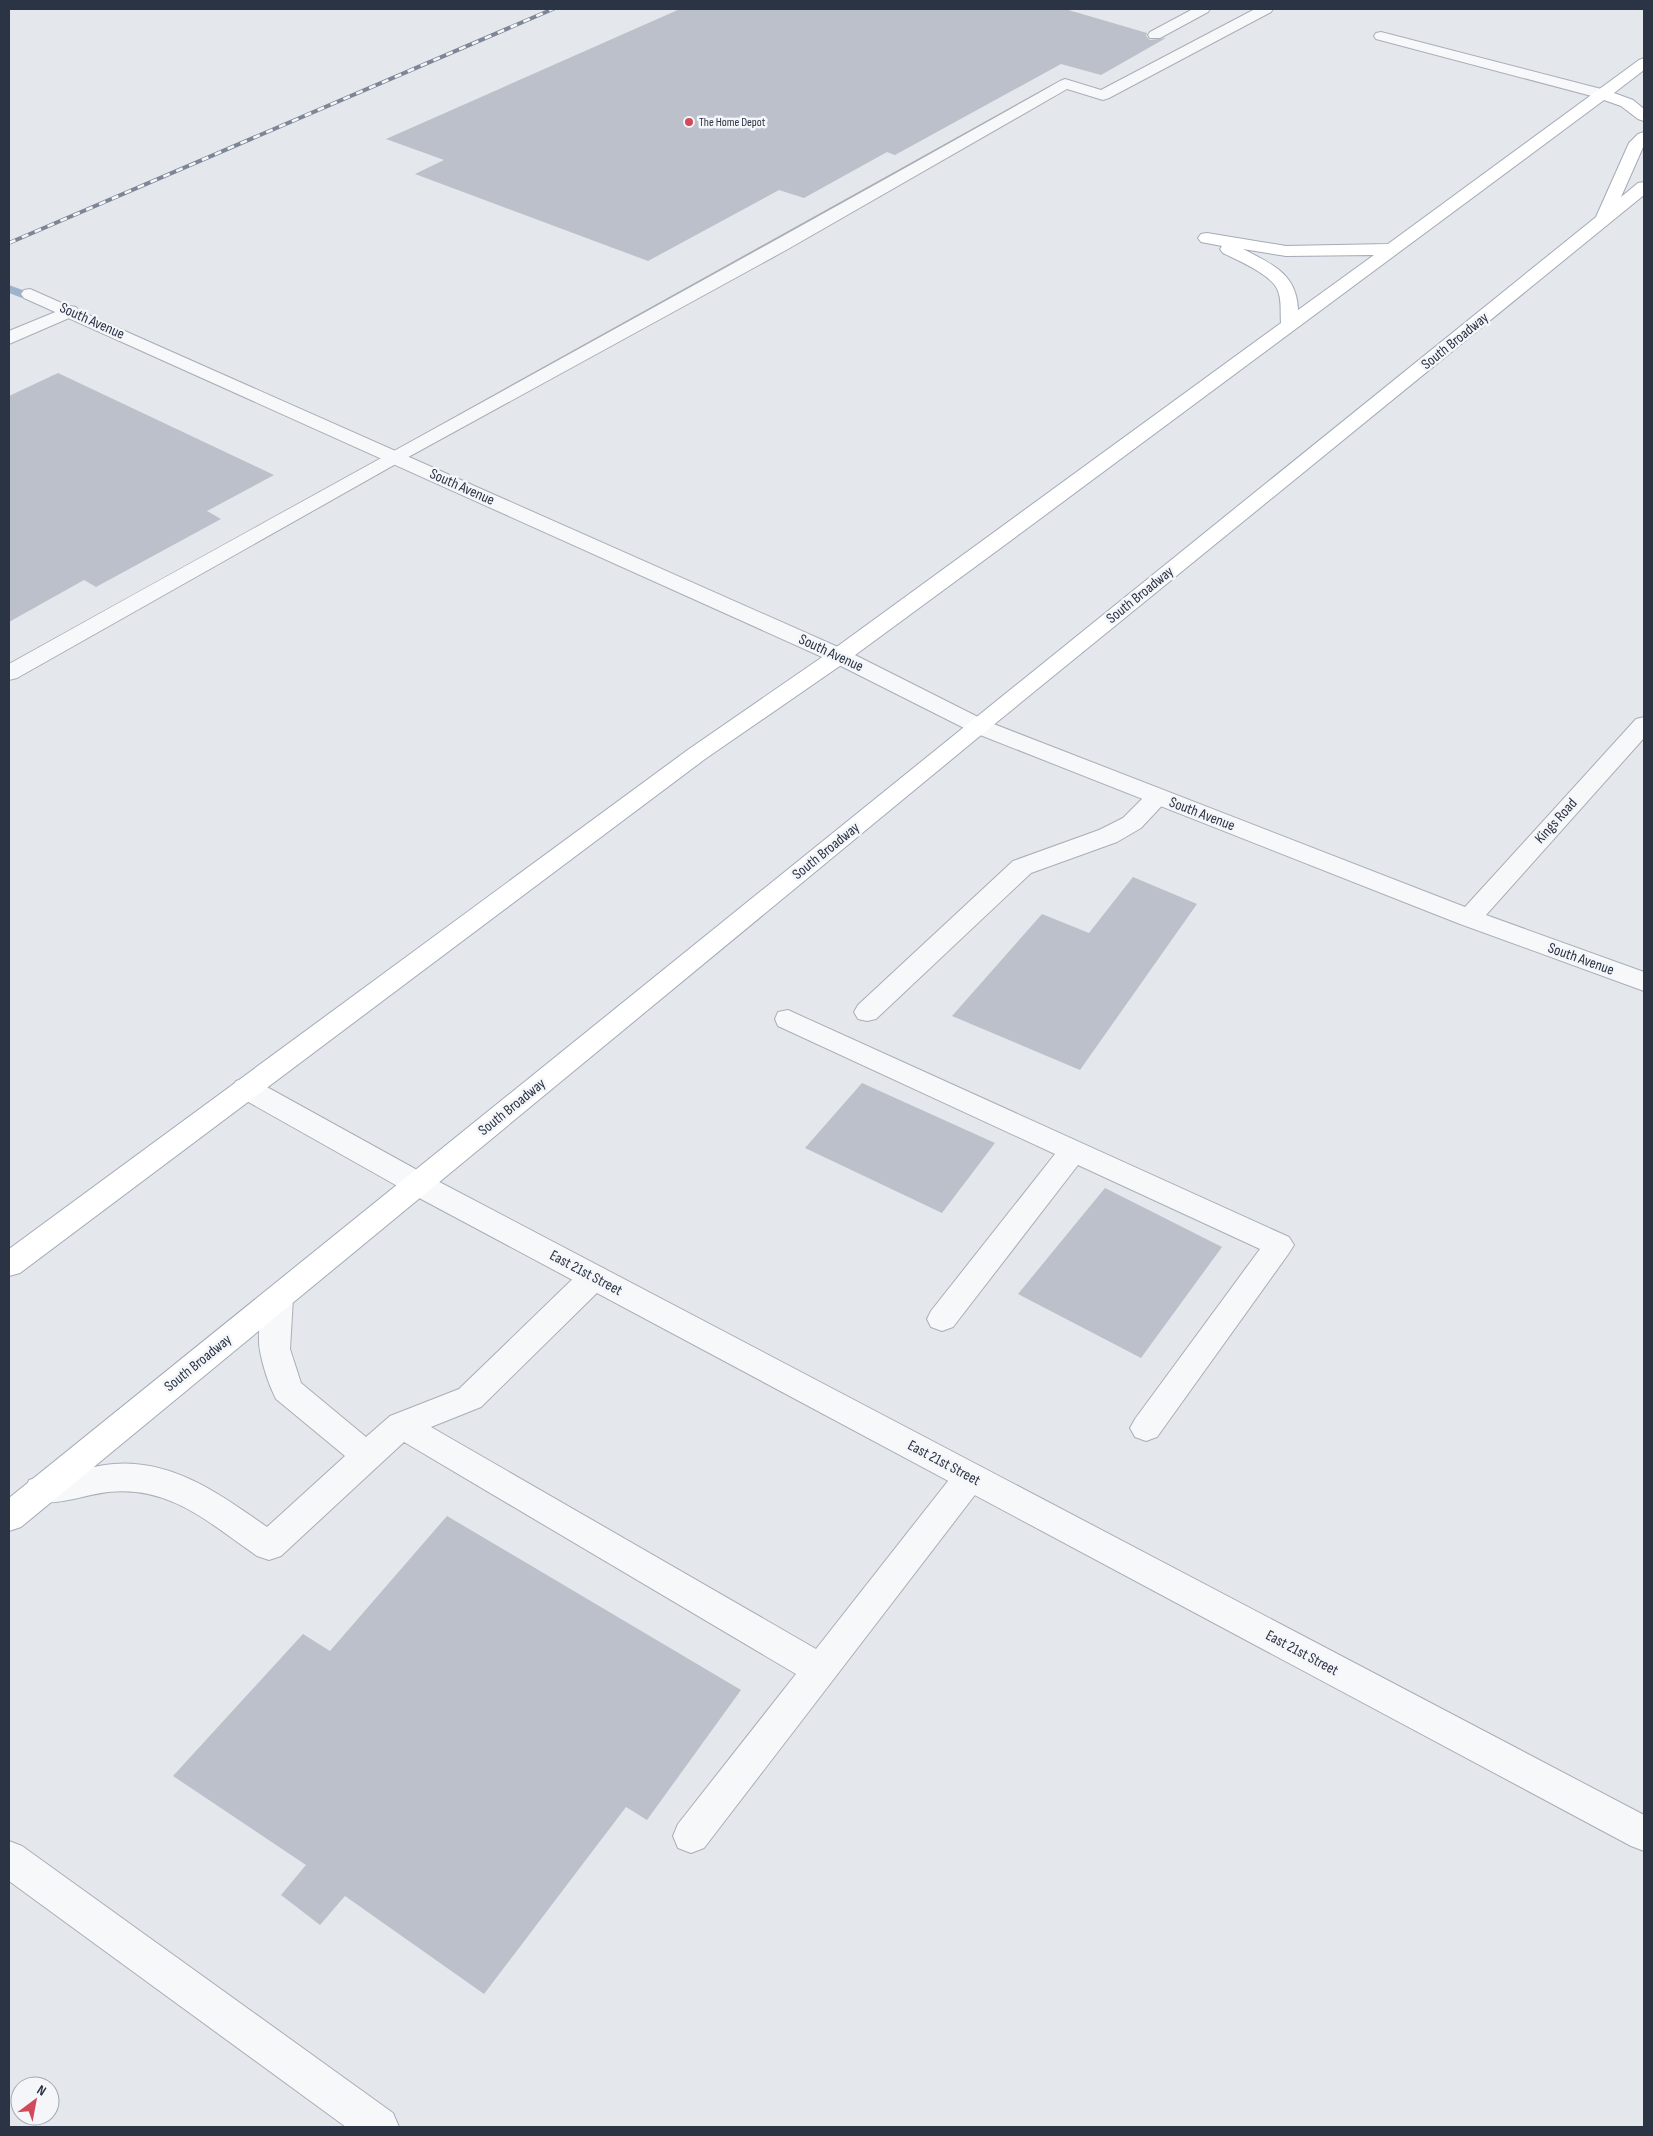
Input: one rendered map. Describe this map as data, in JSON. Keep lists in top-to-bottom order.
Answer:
{
  "streets": {
    "main road": ["South Broadway"],
    "street": ["South Avenue", "Kings Road", "East 21st Street"]
  },
  "crossings": [
    ["South Avenue", "South Broadway"],
    ["South Avenue", "Kings Road"],
    ["South Broadway", "East 21st Street"]
  ],
  "places": ["The Home Depot"],
  "north": "top right"
}
